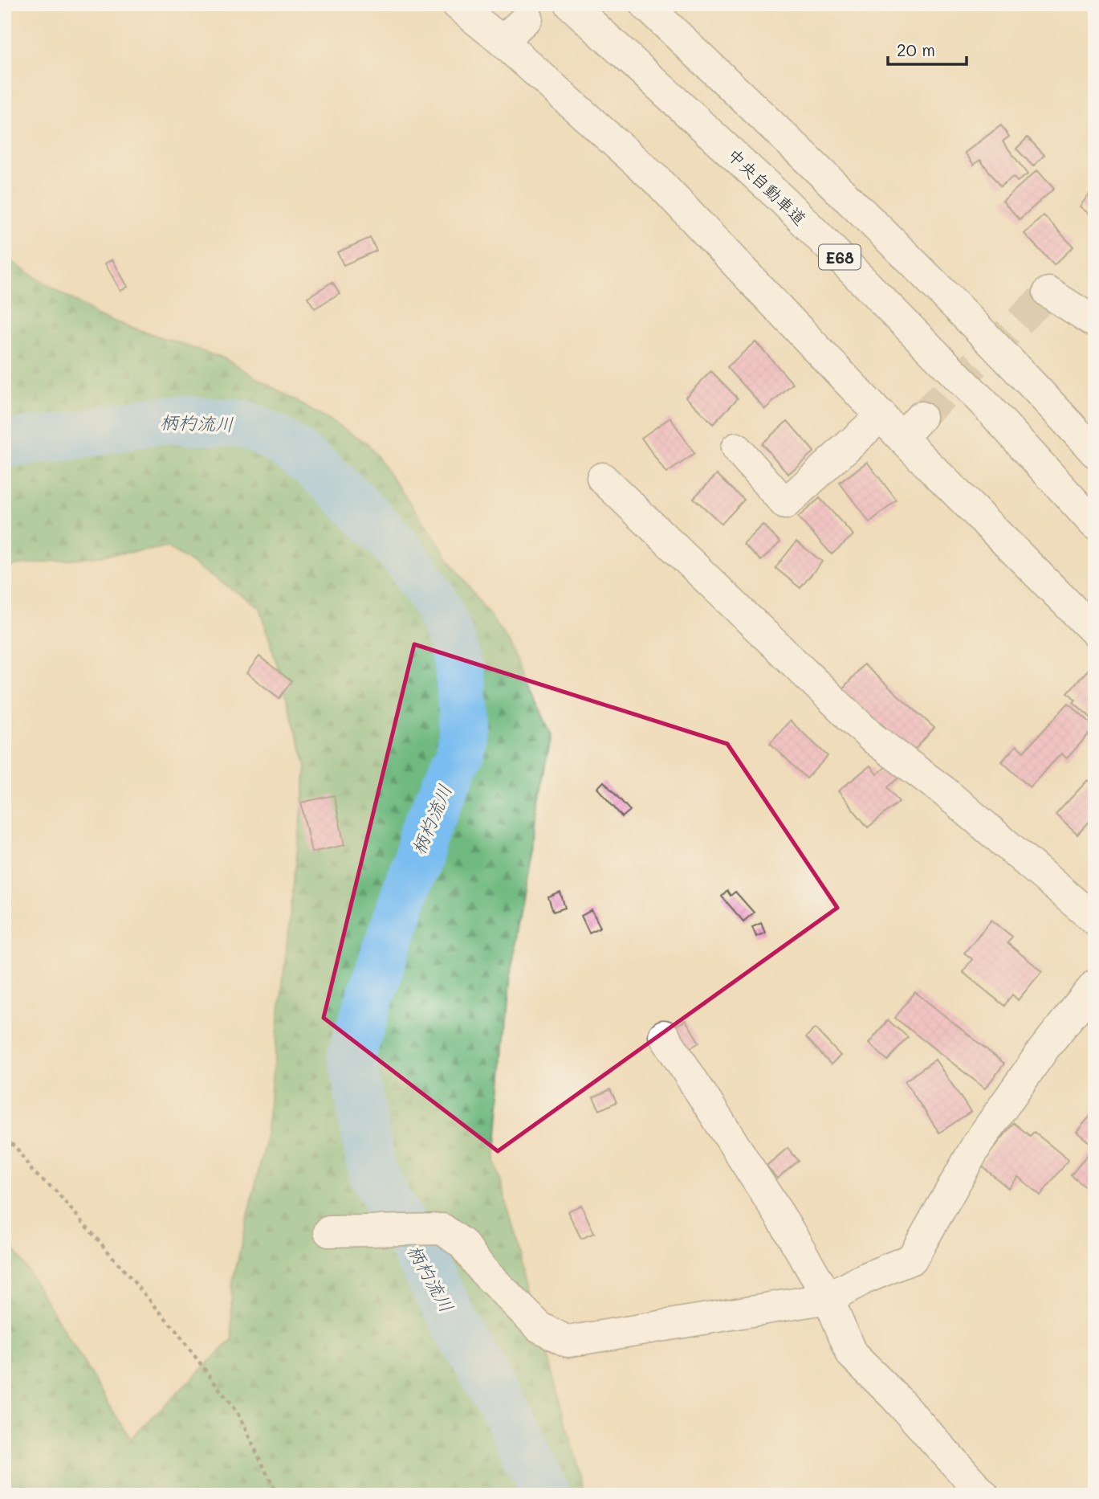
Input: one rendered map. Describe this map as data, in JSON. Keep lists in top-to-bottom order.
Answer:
{
  "streets": {
    "main road": ["中央自動車道", "E68"]
  },
  "water": ["柄杓流川"],
  "scale_bar": "20 m"
}
